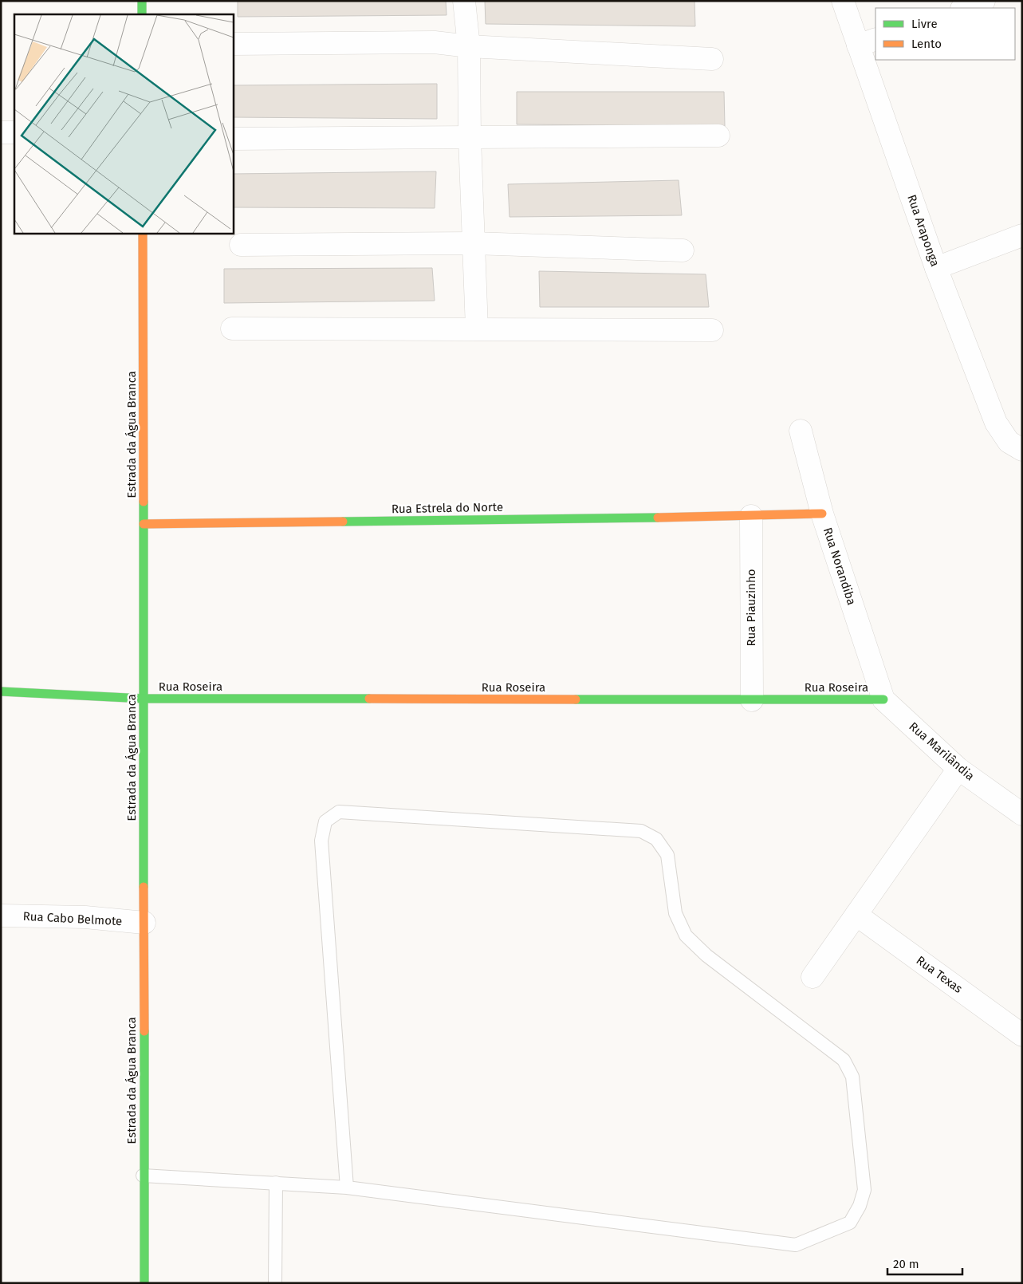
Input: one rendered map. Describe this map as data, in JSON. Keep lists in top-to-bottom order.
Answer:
{
  "streets": {
    "street": [
      "Rua Araponga",
      "Estrada da Água Branca",
      "Rua Estrela do Norte",
      "Rua Norandiba",
      "Rua Piauzinho",
      "Rua Roseira",
      "Rua Marilândia",
      "Rua Cabo Belmote",
      "Rua Texas"
    ]
  },
  "crossings": [
    ["Estrada da Água Branca", "Rua Estrela do Norte"],
    ["Estrada da Água Branca", "Rua Roseira"],
    ["Estrada da Água Branca", "Rua Cabo Belmote"],
    ["Rua Estrela do Norte", "Rua Norandiba"],
    ["Rua Estrela do Norte", "Rua Piauzinho"],
    ["Rua Norandiba", "Rua Roseira"],
    ["Rua Norandiba", "Rua Marilândia"],
    ["Rua Piauzinho", "Rua Roseira"],
    ["Rua Roseira", "Rua Marilândia"]
  ],
  "legend": ["Livre", "Lento"],
  "scale_bar": "20 m"
}
